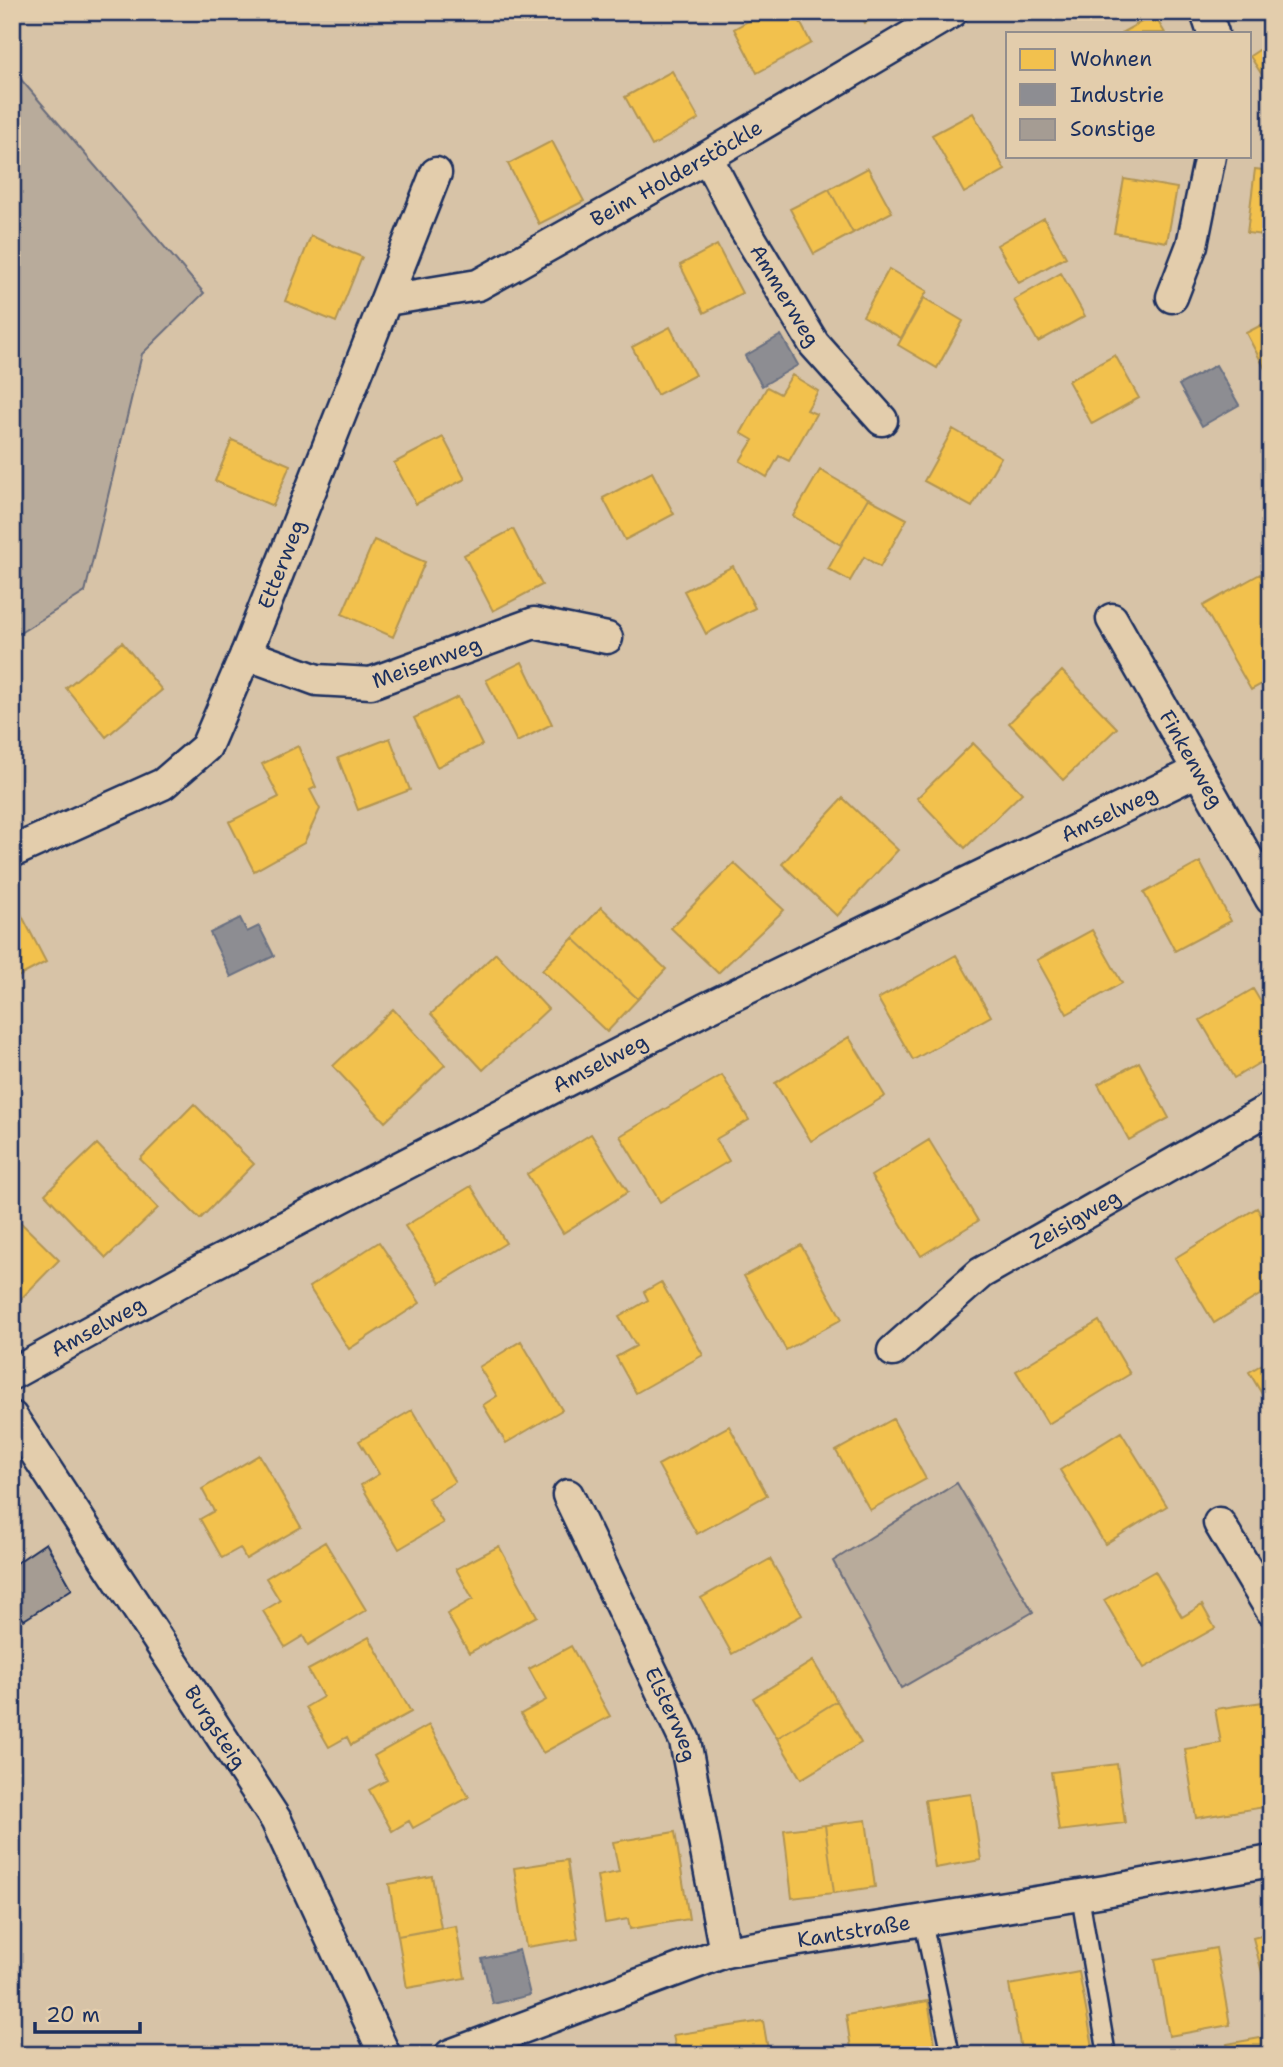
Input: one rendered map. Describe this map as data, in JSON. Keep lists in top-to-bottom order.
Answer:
{
  "streets": {
    "street": [
      "Beim Holderstöckle",
      "Ammerweg",
      "Etterweg",
      "Meisenweg",
      "Finkenweg",
      "Amselweg",
      "Zeisigweg",
      "Elsterweg",
      "Burgsteig",
      "Kantstraße"
    ]
  },
  "crossings": [
    ["Beim Holderstöckle", "Ammerweg"],
    ["Beim Holderstöckle", "Etterweg"],
    ["Etterweg", "Meisenweg"],
    ["Finkenweg", "Amselweg"],
    ["Elsterweg", "Kantstraße"]
  ],
  "legend": ["Wohnen", "Industrie", "Sonstige"],
  "scale_bar": "20 m"
}
